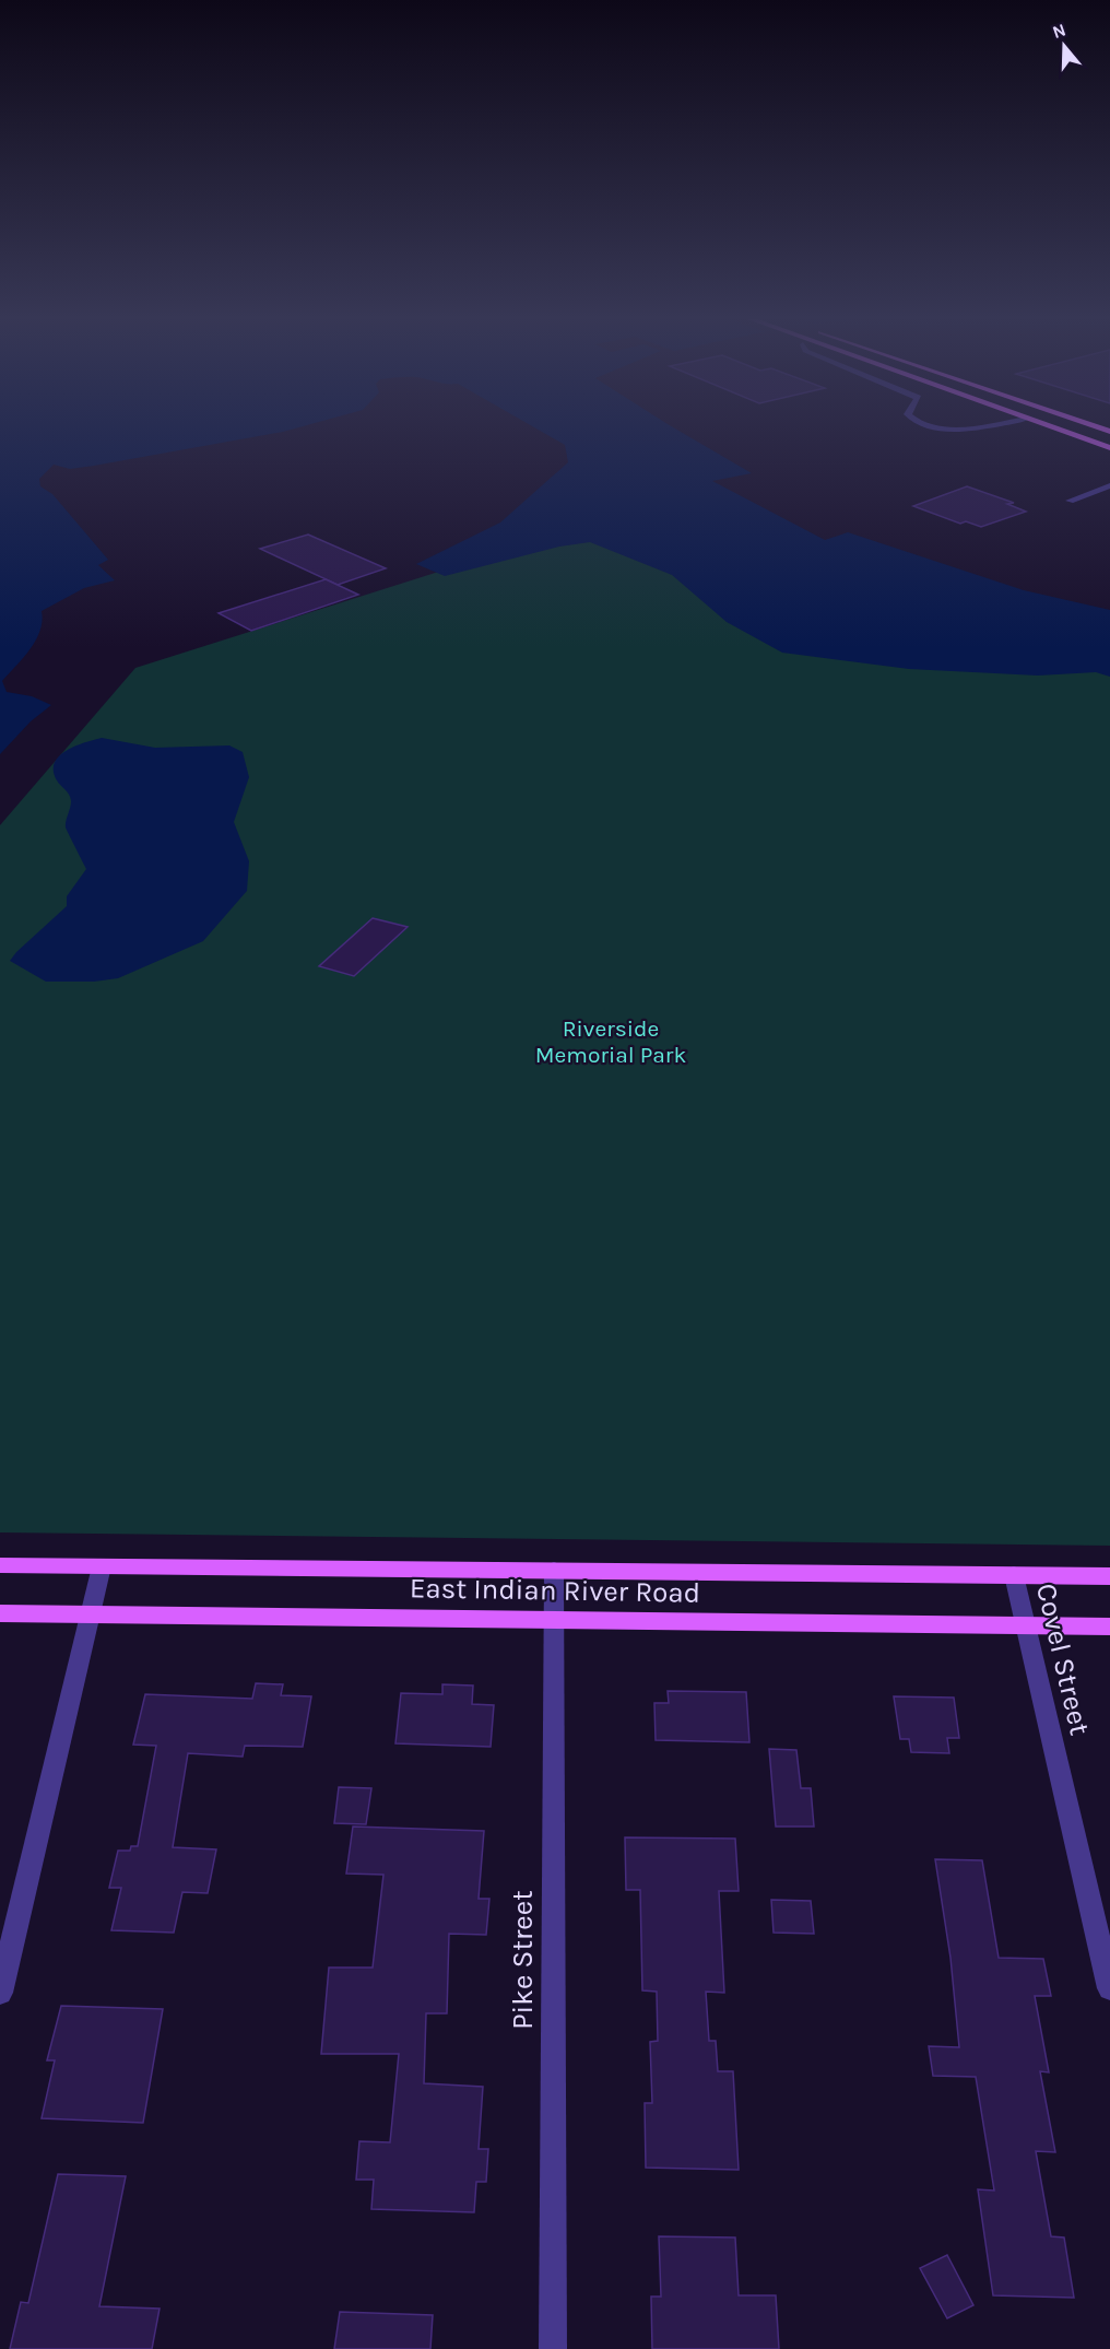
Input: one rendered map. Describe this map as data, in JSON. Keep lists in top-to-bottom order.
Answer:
{
  "streets": {
    "main road": ["East Indian River Road"],
    "street": ["Covel Street", "Pike Street"]
  },
  "crossings": [
    ["East Indian River Road", "Covel Street"],
    ["East Indian River Road", "Pike Street"]
  ],
  "parks": ["Riverside Memorial Park"],
  "north": "top"
}
